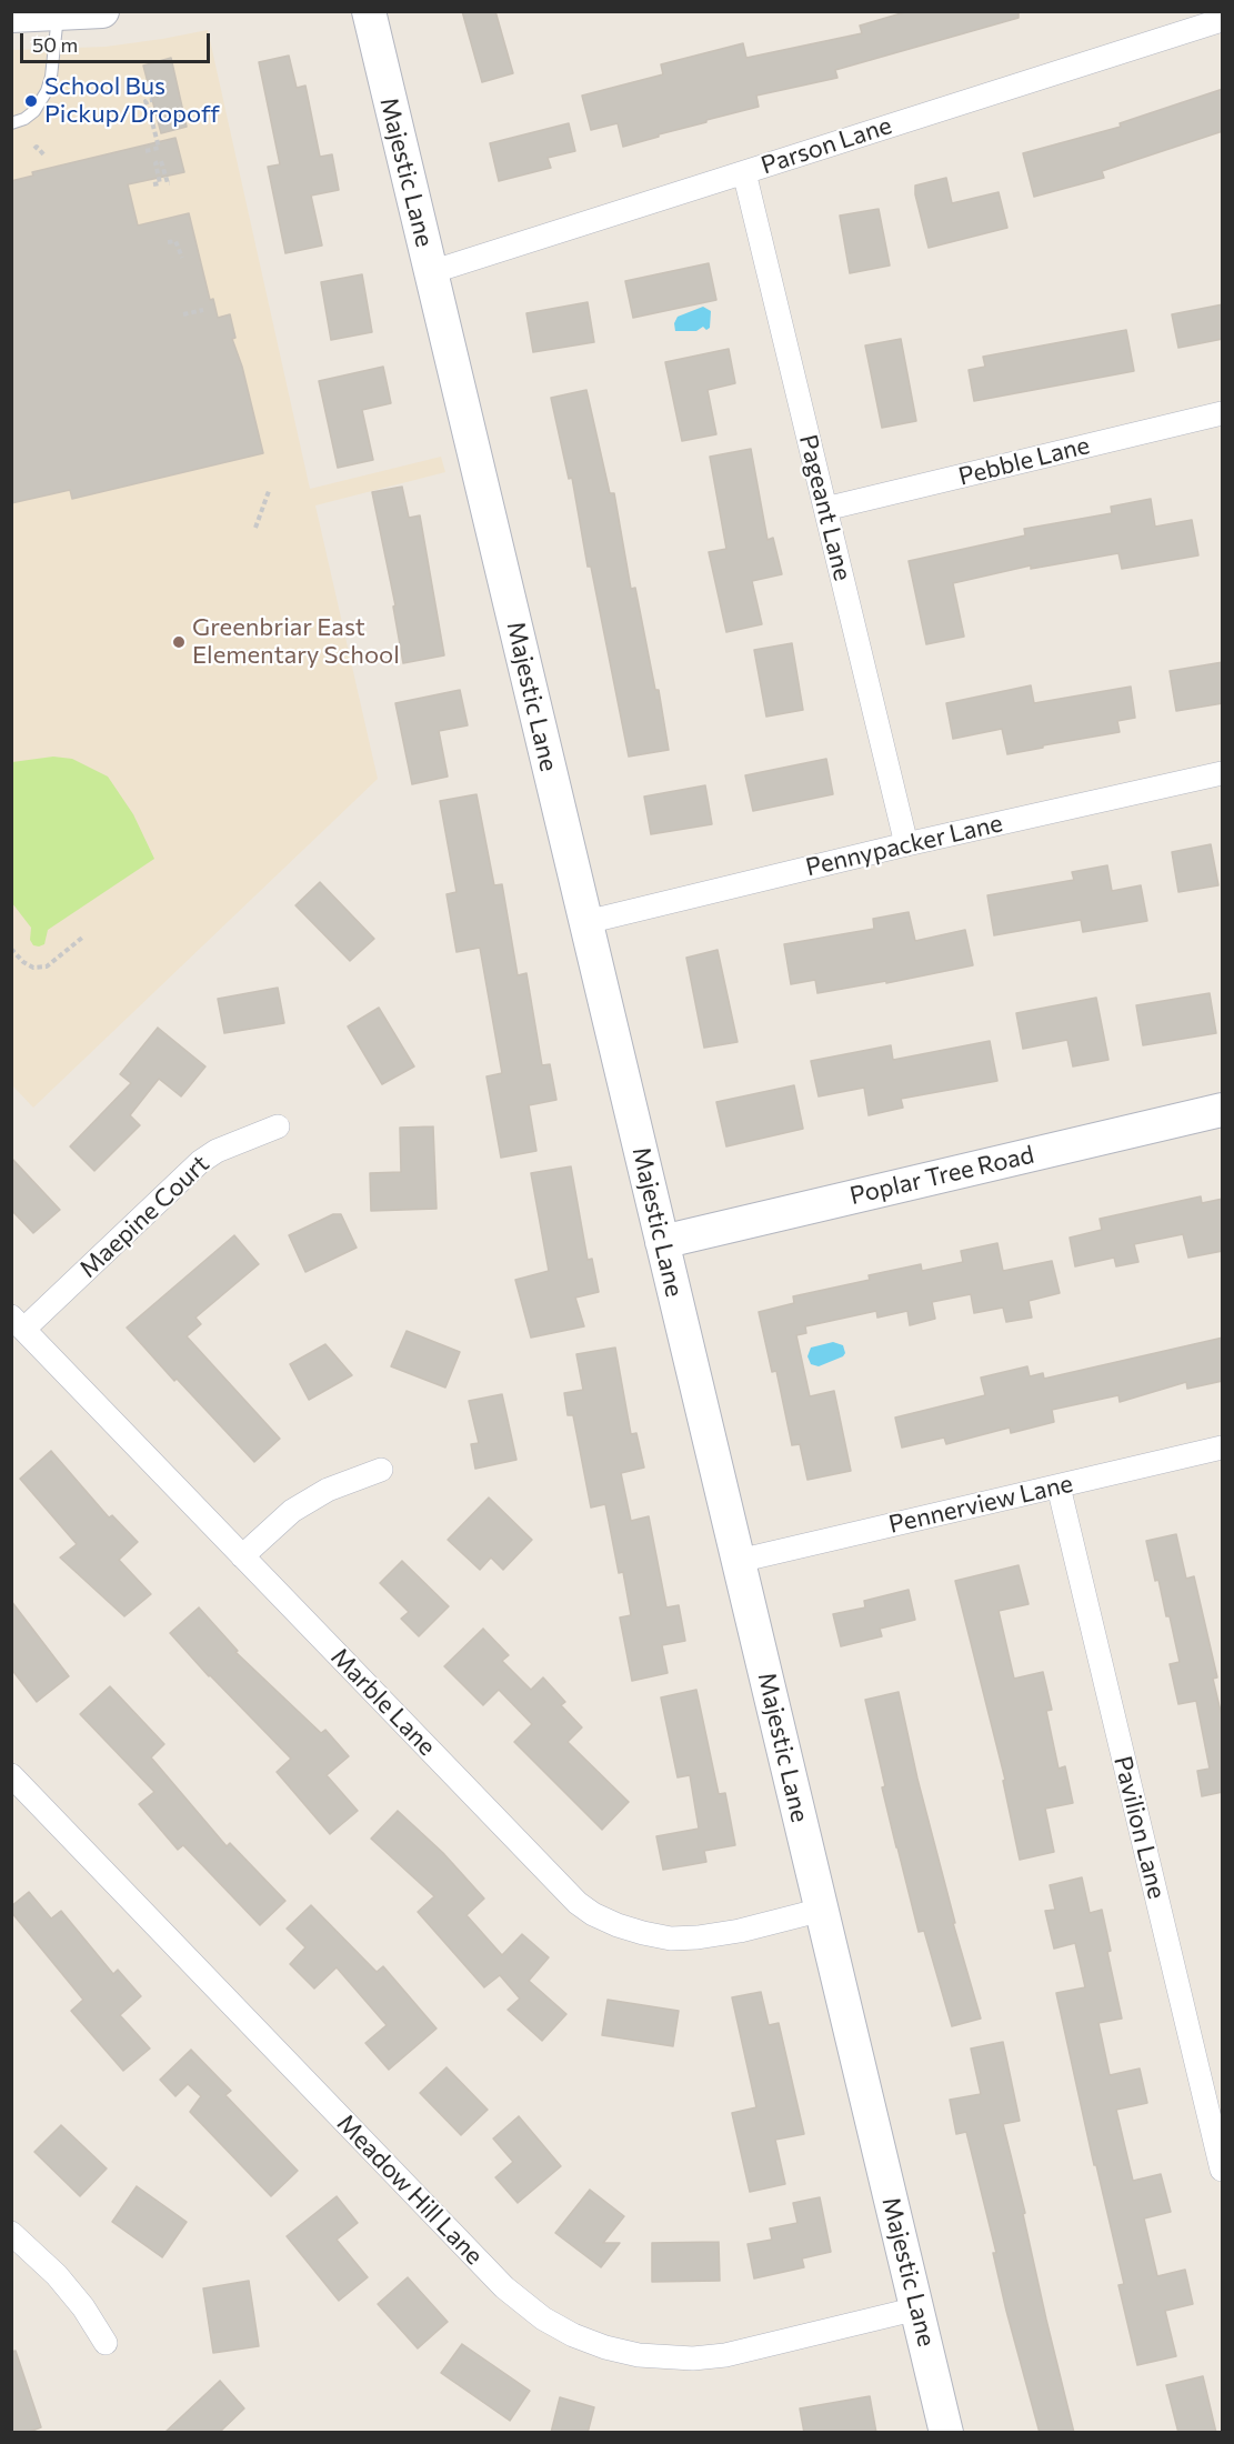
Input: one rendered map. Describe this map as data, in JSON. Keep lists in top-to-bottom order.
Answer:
{
  "streets": {
    "street": [
      "Parson Lane",
      "Majestic Lane",
      "Pebble Lane",
      "Pageant Lane",
      "Pennypacker Lane",
      "Poplar Tree Road",
      "Maepine Court",
      "Pennerview Lane",
      "Marble Lane",
      "Pavilion Lane",
      "Meadow Hill Lane"
    ]
  },
  "crossings": [
    ["Parson Lane", "Majestic Lane"],
    ["Parson Lane", "Pageant Lane"],
    ["Majestic Lane", "Pennypacker Lane"],
    ["Majestic Lane", "Poplar Tree Road"],
    ["Majestic Lane", "Pennerview Lane"],
    ["Majestic Lane", "Marble Lane"],
    ["Majestic Lane", "Meadow Hill Lane"],
    ["Pebble Lane", "Pageant Lane"],
    ["Pageant Lane", "Pennypacker Lane"],
    ["Maepine Court", "Marble Lane"],
    ["Pennerview Lane", "Pavilion Lane"]
  ],
  "places": ["School Bus Pickup/Dropoff", "Greenbriar East Elementary School"],
  "scale_bar": "50 m"
}
